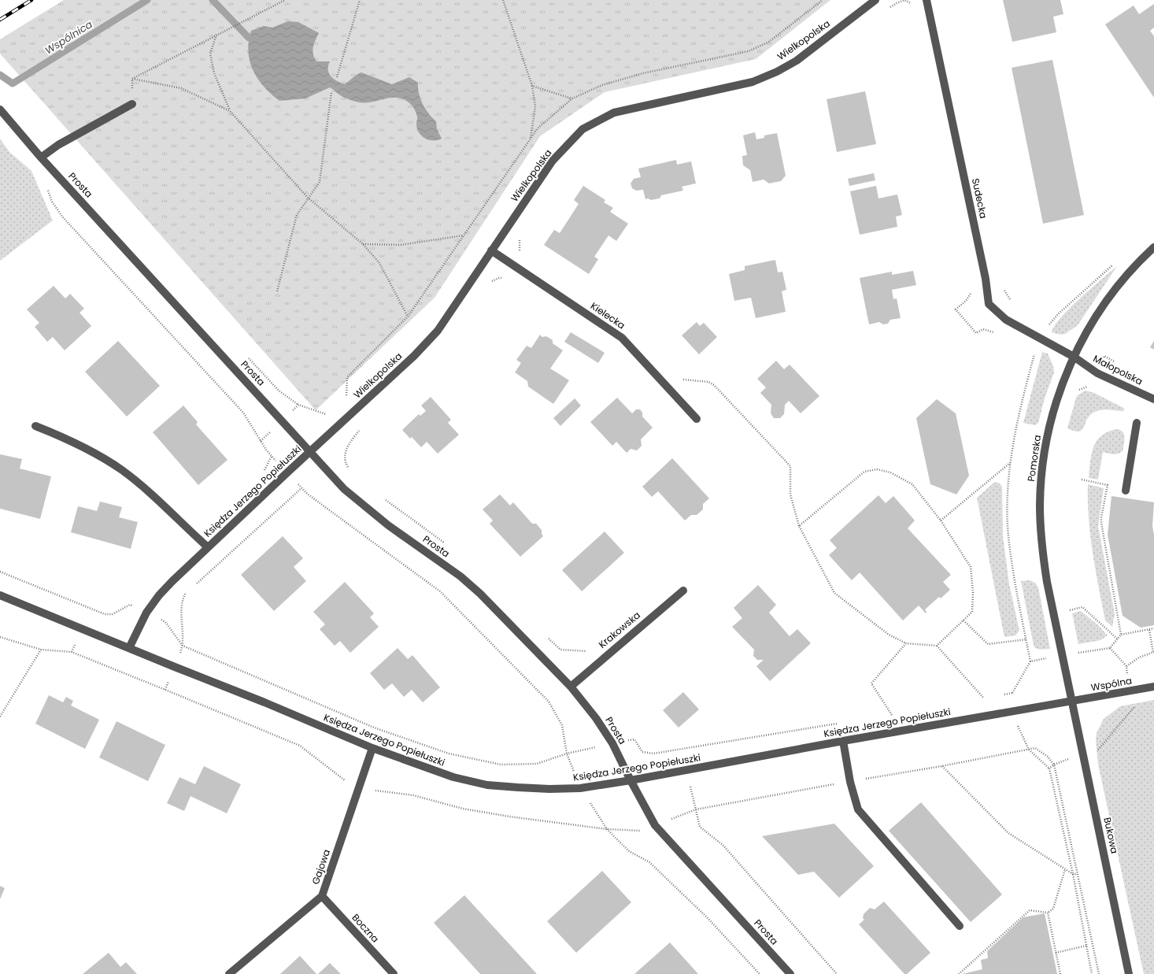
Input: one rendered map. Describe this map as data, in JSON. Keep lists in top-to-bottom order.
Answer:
{
  "streets": {
    "street": [
      "Wielkopolska",
      "Prosta",
      "Sudecka",
      "Kielecka",
      "Małopolska",
      "Pomorska",
      "Księdza Jerzego Popiełuszki",
      "Krakowska",
      "Wspólna",
      "Bukowa",
      "Gajowa",
      "Boczna"
    ]
  },
  "crossings": [
    ["Wielkopolska", "Prosta"],
    ["Wielkopolska", "Kielecka"],
    ["Wielkopolska", "Księdza Jerzego Popiełuszki"],
    ["Prosta", "Księdza Jerzego Popiełuszki"],
    ["Prosta", "Krakowska"],
    ["Sudecka", "Małopolska"],
    ["Sudecka", "Pomorska"],
    ["Małopolska", "Pomorska"],
    ["Pomorska", "Księdza Jerzego Popiełuszki"],
    ["Pomorska", "Wspólna"],
    ["Pomorska", "Bukowa"],
    ["Księdza Jerzego Popiełuszki", "Wspólna"],
    ["Księdza Jerzego Popiełuszki", "Bukowa"],
    ["Księdza Jerzego Popiełuszki", "Gajowa"],
    ["Wspólna", "Bukowa"],
    ["Gajowa", "Boczna"]
  ],
  "water": ["Wspólnica"]
}
